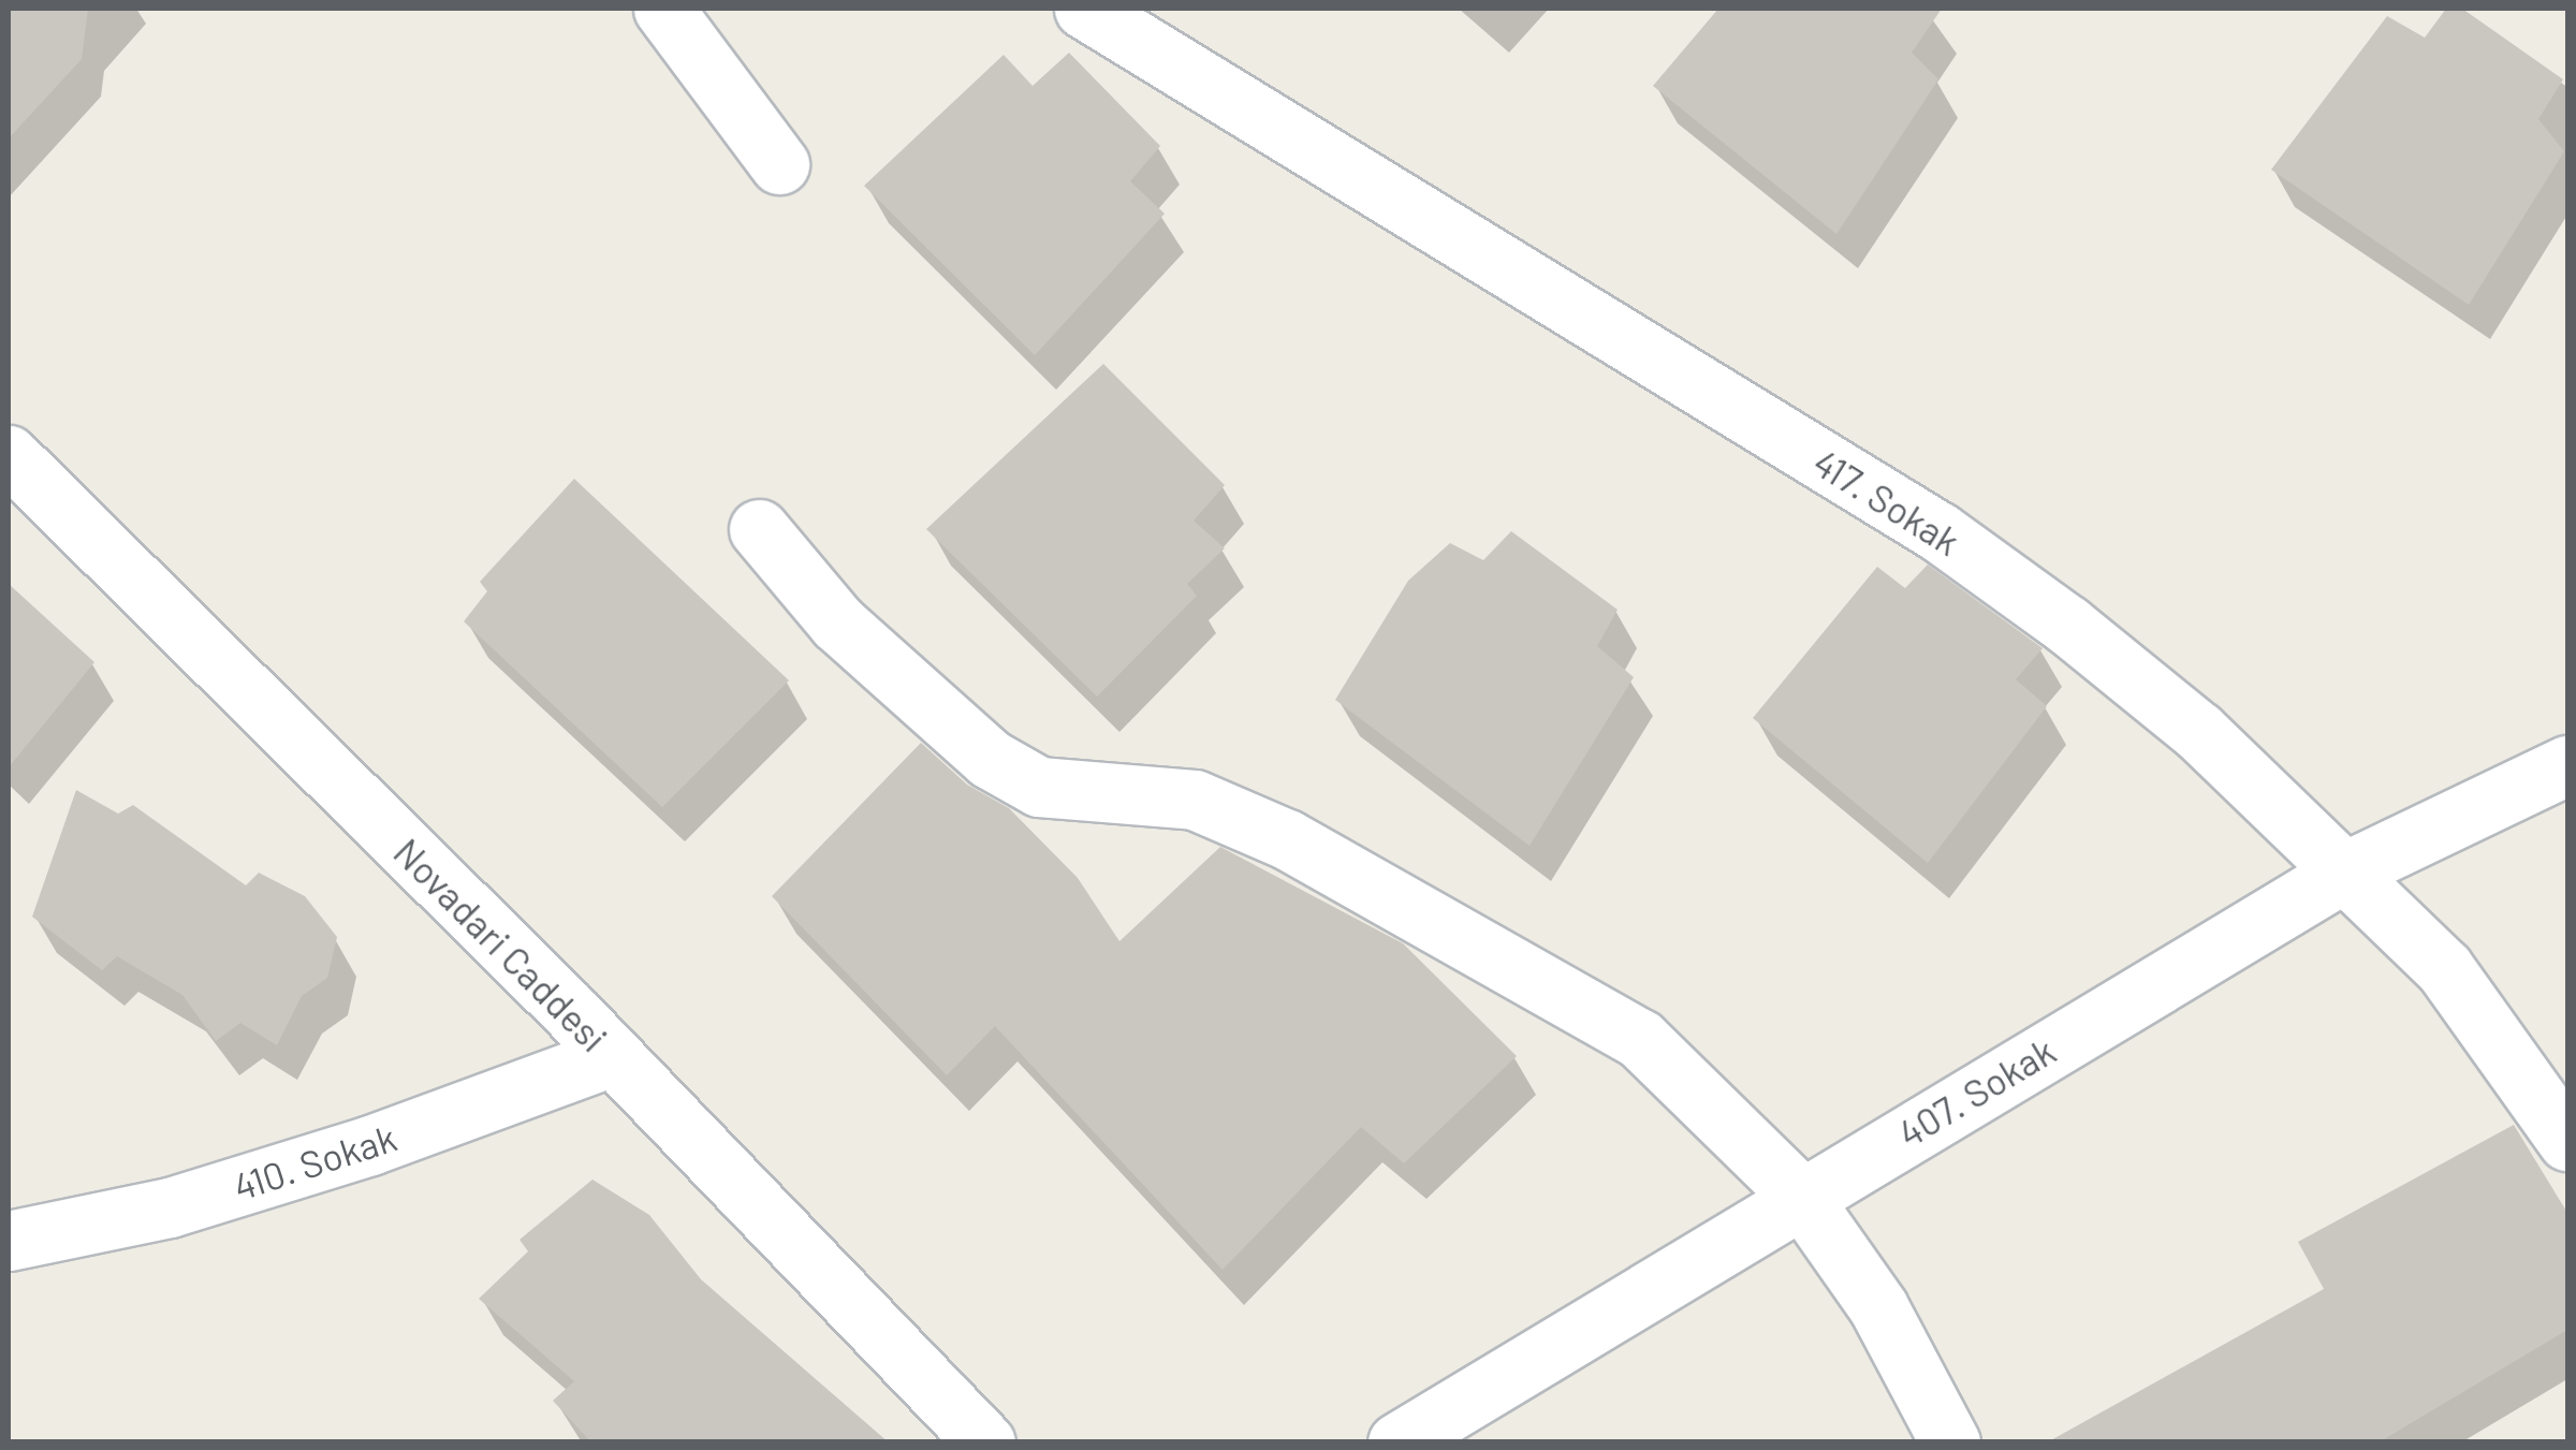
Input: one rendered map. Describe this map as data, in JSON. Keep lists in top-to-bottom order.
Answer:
{
  "streets": {
    "street": [
      "417. Sokak",
      "Novadari Caddesi",
      "407. Sokak",
      "410. Sokak"
    ]
  },
  "crossings": [
    ["417. Sokak", "407. Sokak"],
    ["Novadari Caddesi", "410. Sokak"]
  ]
}
